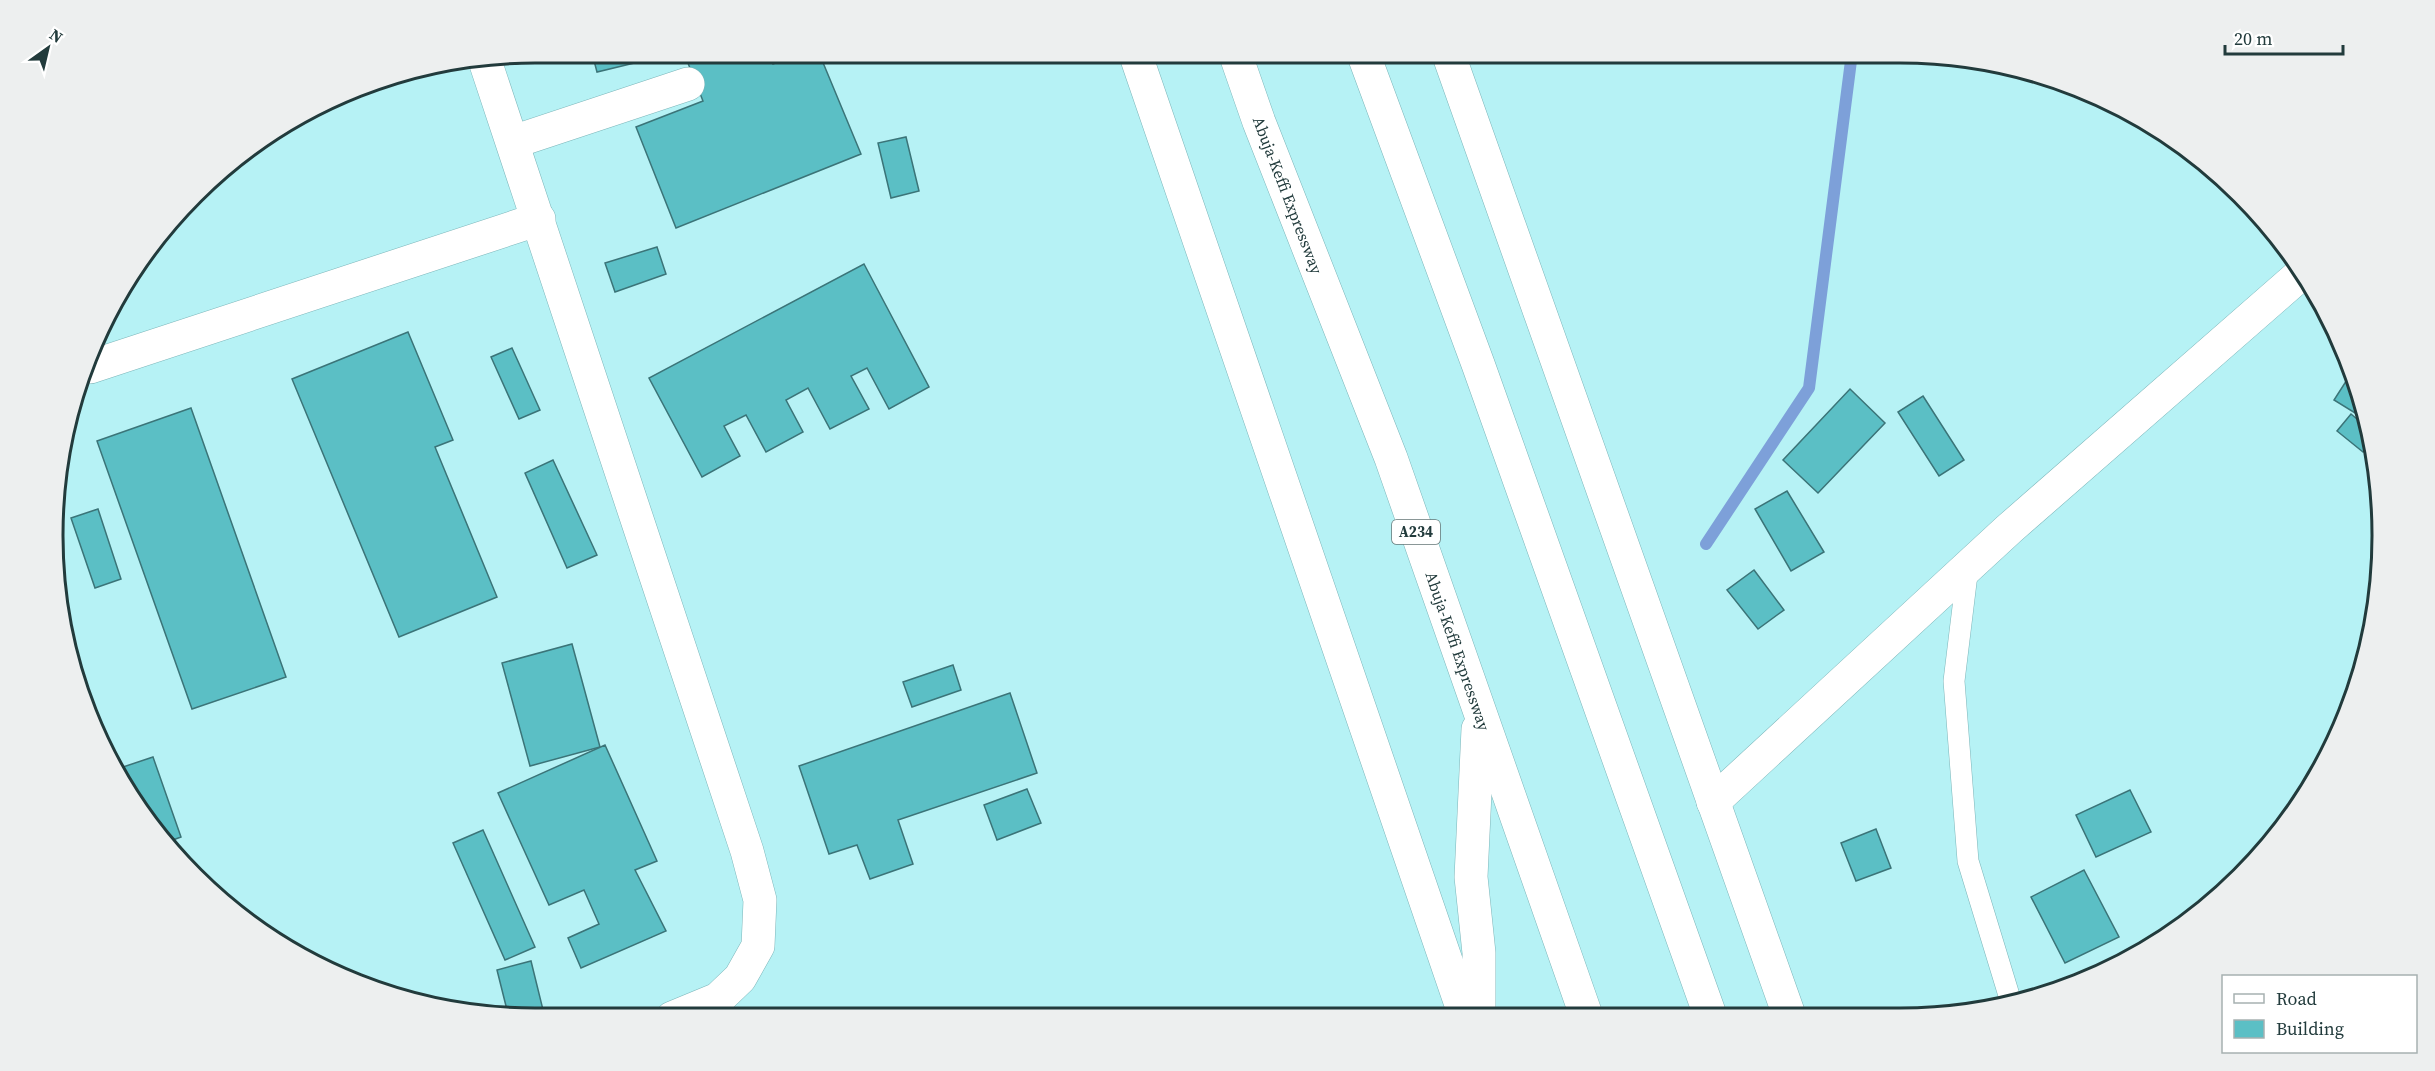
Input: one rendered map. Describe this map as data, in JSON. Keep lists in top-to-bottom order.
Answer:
{
  "streets": {
    "main road": ["Abuja-Keffi Expressway", "A234"]
  },
  "legend": ["Road", "Building"],
  "scale_bar": "20 m",
  "north": "top right"
}
